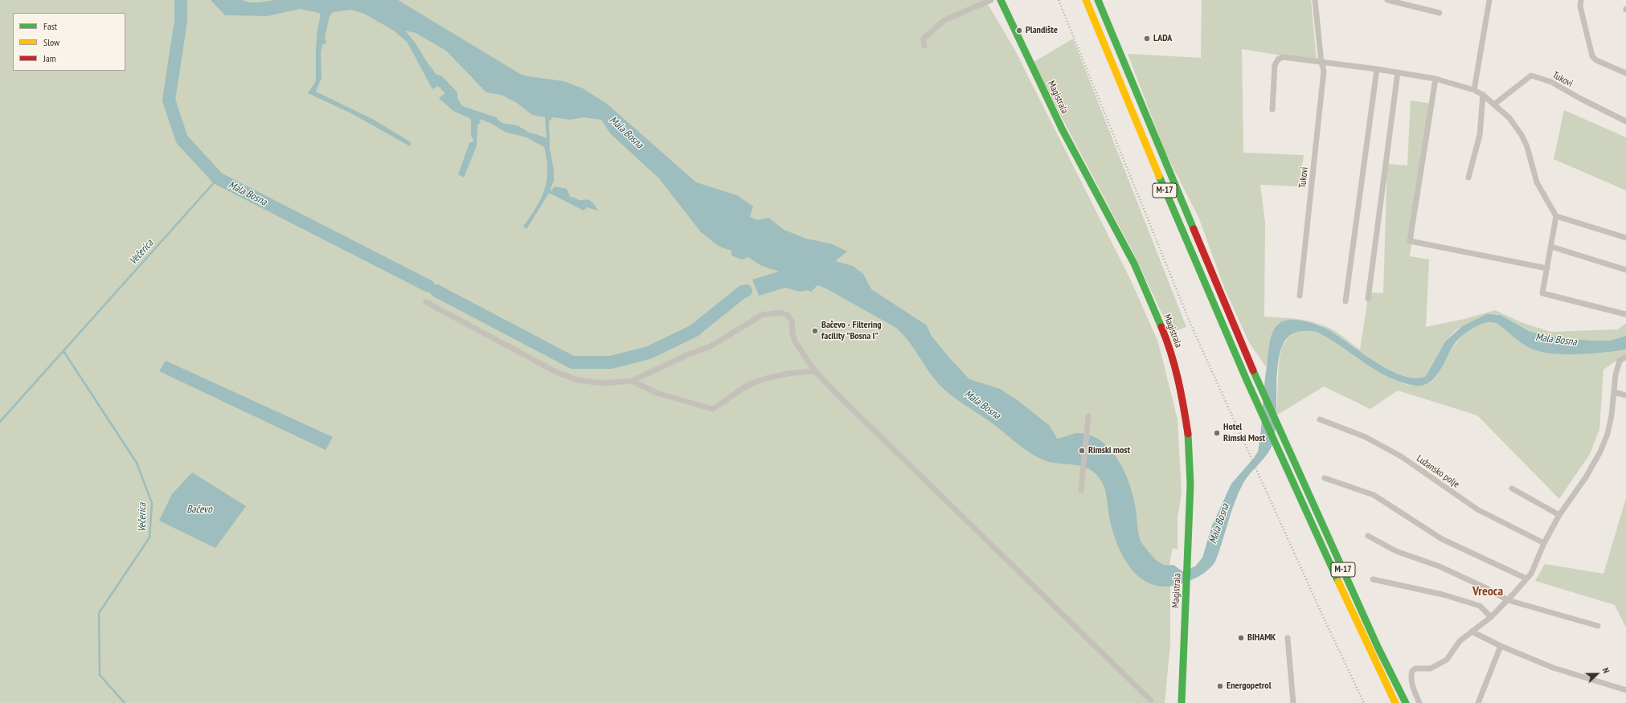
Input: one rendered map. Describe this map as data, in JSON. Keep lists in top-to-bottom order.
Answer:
{
  "streets": {
    "main road": ["Magistrala", "M-17"],
    "street": ["Tukovi", "Lužansko polje"]
  },
  "districts": ["Vreoca"],
  "water": ["Mala Bosna", "Večerica", "Bačevo"],
  "places": [
    "Plandište",
    "LADA",
    "Bačevo - Filtering facility \"Bosna I\"",
    "Hotel Rimski Most",
    "Rimski most",
    "BIHAMK",
    "Energopetrol"
  ],
  "legend": ["Fast", "Slow", "Jam"],
  "north": "right"
}
